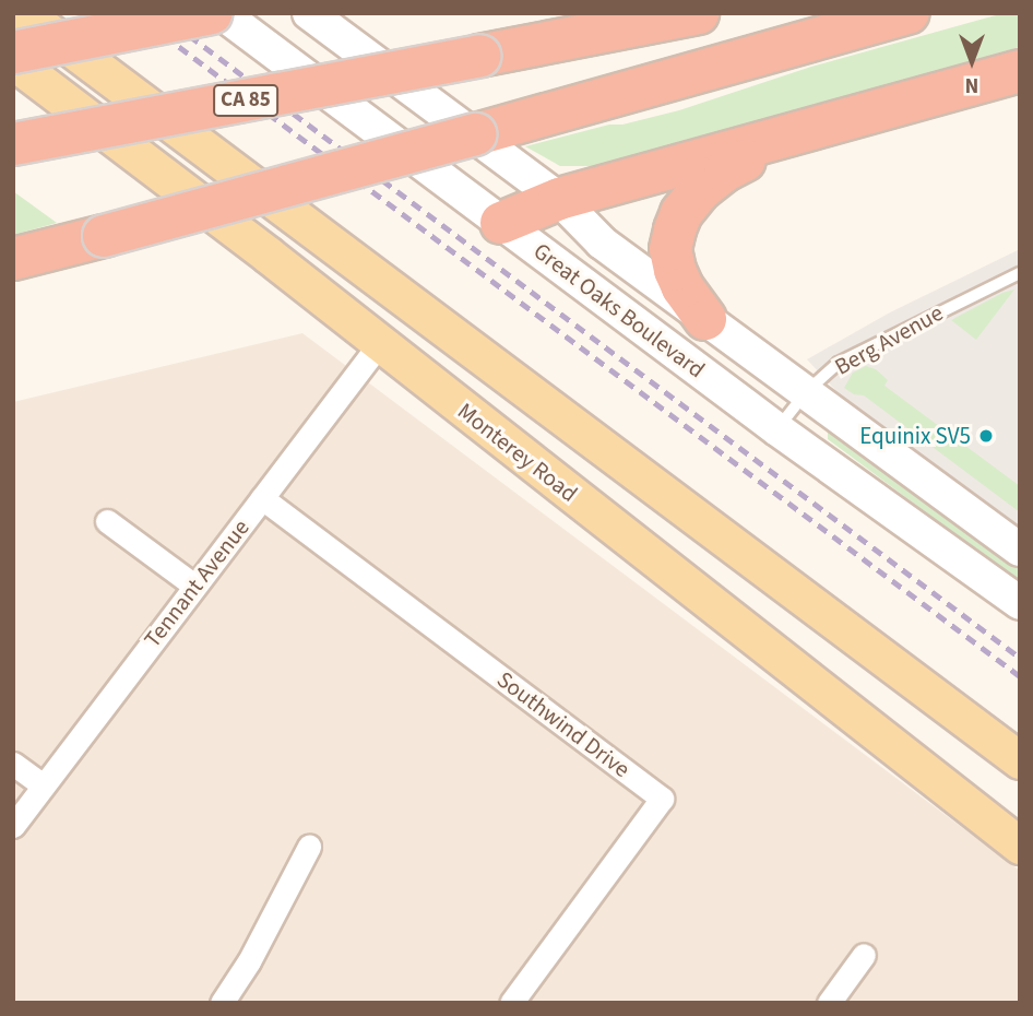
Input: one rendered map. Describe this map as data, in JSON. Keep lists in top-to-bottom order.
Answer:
{
  "streets": {
    "highway": ["CA 85"],
    "main road": ["Great Oaks Boulevard", "Monterey Road"],
    "street": ["Tennant Avenue", "Southwind Drive"],
    "lane": ["Berg Avenue"]
  },
  "crossings": [
    ["Great Oaks Boulevard", "Berg Avenue"],
    ["Monterey Road", "Tennant Avenue"],
    ["Tennant Avenue", "Southwind Drive"]
  ],
  "places": ["Equinix SV5"],
  "north": "bottom"
}
